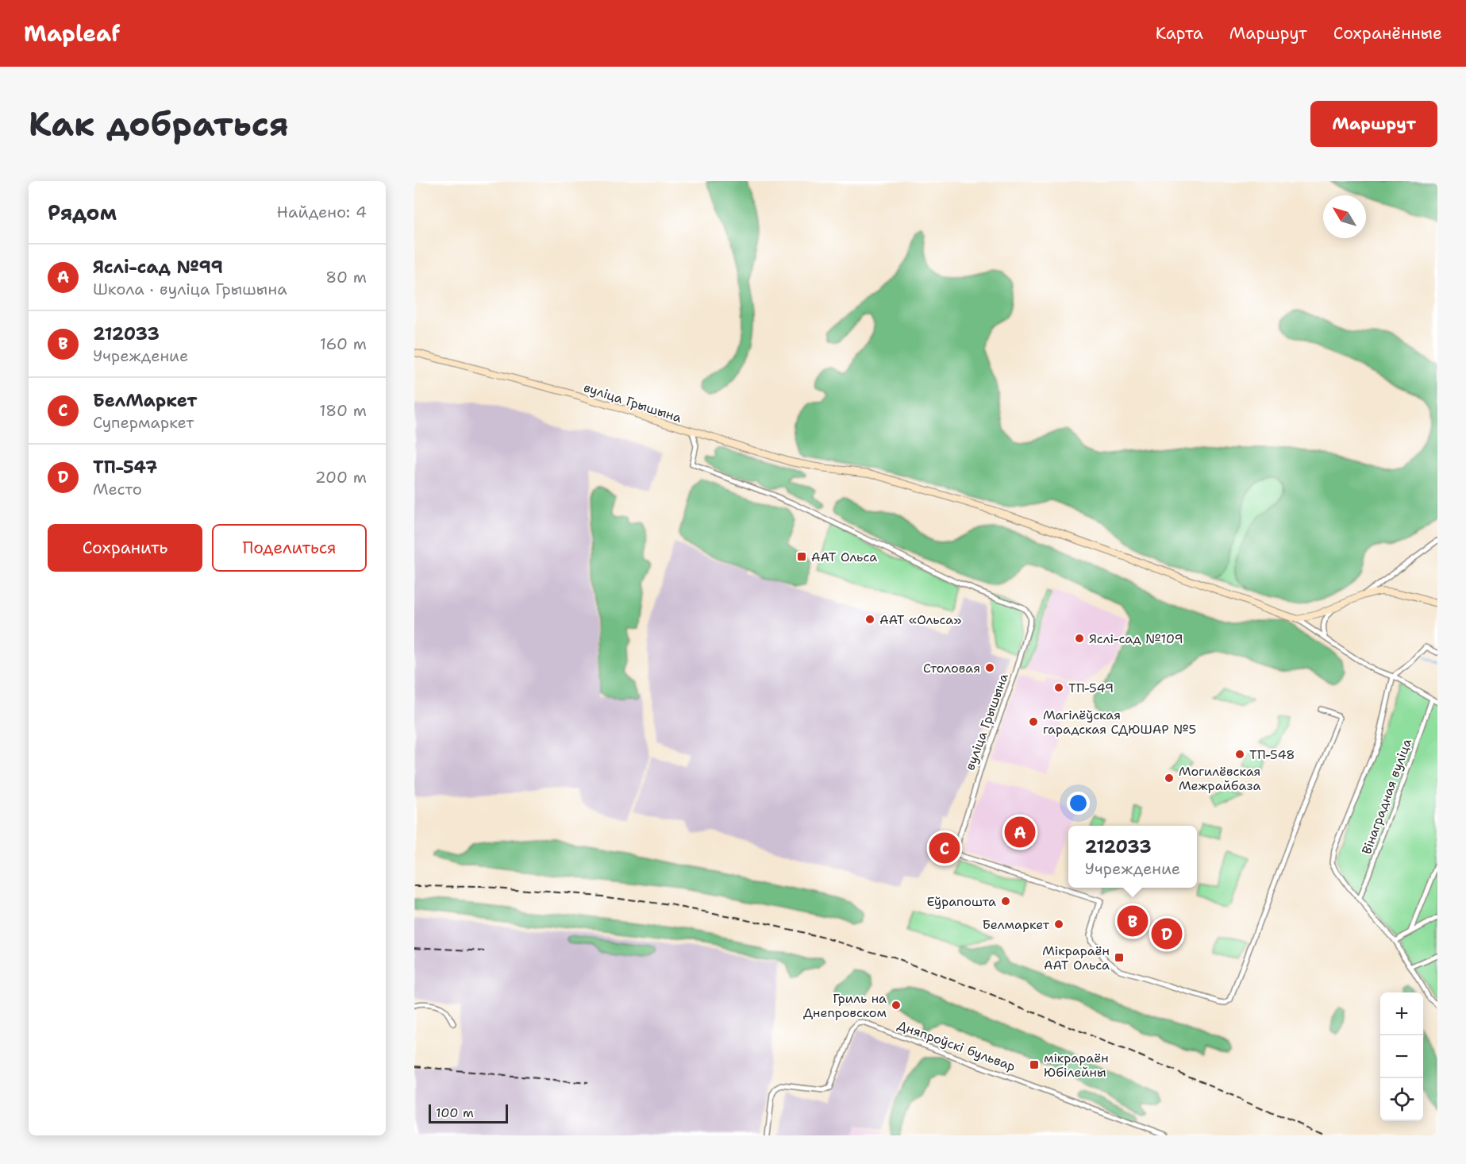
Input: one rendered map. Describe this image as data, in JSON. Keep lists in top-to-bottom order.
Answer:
{
  "streets": {
    "street": ["вуліца Грышына", "Вінаградная вуліца", "Дняпроўскі бульвар"]
  },
  "places": {
    "transit": ["ААТ Ольса", "Мікрараён ААТ Ольса", "мікрараён Юбілейны"],
    "other": [
      "ААТ «Ольса»",
      "Яслі-сад №109",
      "Столовая",
      "ТП-549",
      "Магілёўская гарадская СДЮШАР №5",
      "ТП-548",
      "Могилёвская Межрайбаза",
      "Еўрапошта",
      "Белмаркет",
      "Гриль на Днепровском"
    ]
  },
  "scale_bar": "100 m",
  "north": "top left",
  "page": {
    "header": "Mapleaf",
    "nav": ["Карта", "Маршрут", "Сохранённые"],
    "buttons": [
      "Маршрут",
      ["Сохранить", "Поделиться"]
    ],
    "title": "Как добраться",
    "heading": ["Рядом", "Найдено: 4"],
    "list": [
      {
        "mark": "A",
        "name": "Яслі-сад №99",
        "note": "Школа · вуліца Грышына",
        "value": "80 m"
      },
      {
        "mark": "B",
        "name": "212033",
        "note": "Учреждение",
        "value": "160 m"
      },
      {
        "mark": "C",
        "name": "БелМаркет",
        "note": "Супермаркет",
        "value": "180 m"
      },
      {
        "mark": "D",
        "name": "ТП-547",
        "note": "Место",
        "value": "200 m"
      }
    ],
    "pins": [
      "A",
      "C",
      "B",
      "D"
    ],
    "popup": ["212033", "Учреждение"],
    "map_buttons": ["+", "−"],
    "scale": "100 m"
  }
}
